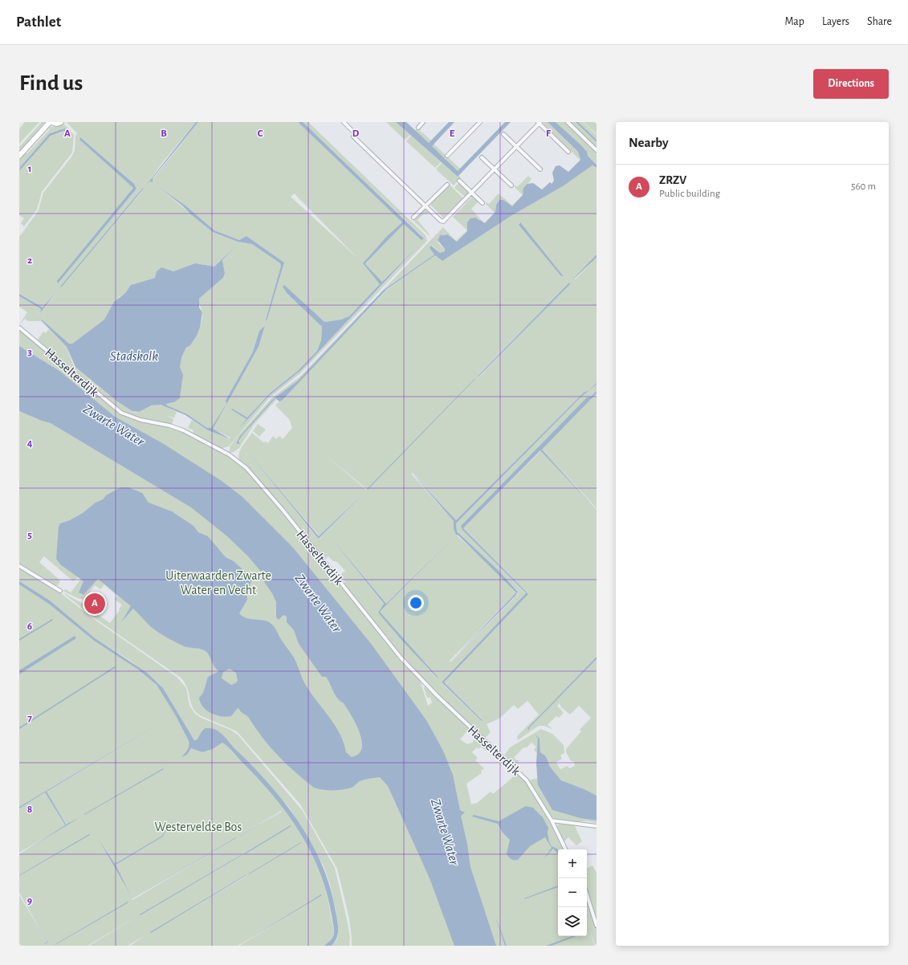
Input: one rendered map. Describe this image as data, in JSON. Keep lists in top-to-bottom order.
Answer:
{
  "streets": {
    "street": ["Hasselterdijk"]
  },
  "water": ["Stadskolk", "Zwarte Water"],
  "parks": ["Uiterwaarden Zwarte Water en Vecht", "Westerveldse Bos"],
  "page": {
    "header": "Pathlet",
    "nav": ["Map", "Layers", "Share"],
    "buttons": "Directions",
    "title": "Find us",
    "heading": "Nearby",
    "list": [
      {
        "mark": "A",
        "name": "ZRZV",
        "note": "Public building",
        "value": "560 m"
      }
    ],
    "pins": "A",
    "map_buttons": ["+", "−"]
  },
  "grid": {
    "columns": [
      "A",
      "B",
      "C",
      "D",
      "E",
      "F"
    ],
    "rows": [
      "1",
      "2",
      "3",
      "4",
      "5",
      "6",
      "7",
      "8",
      "9"
    ]
  }
}
